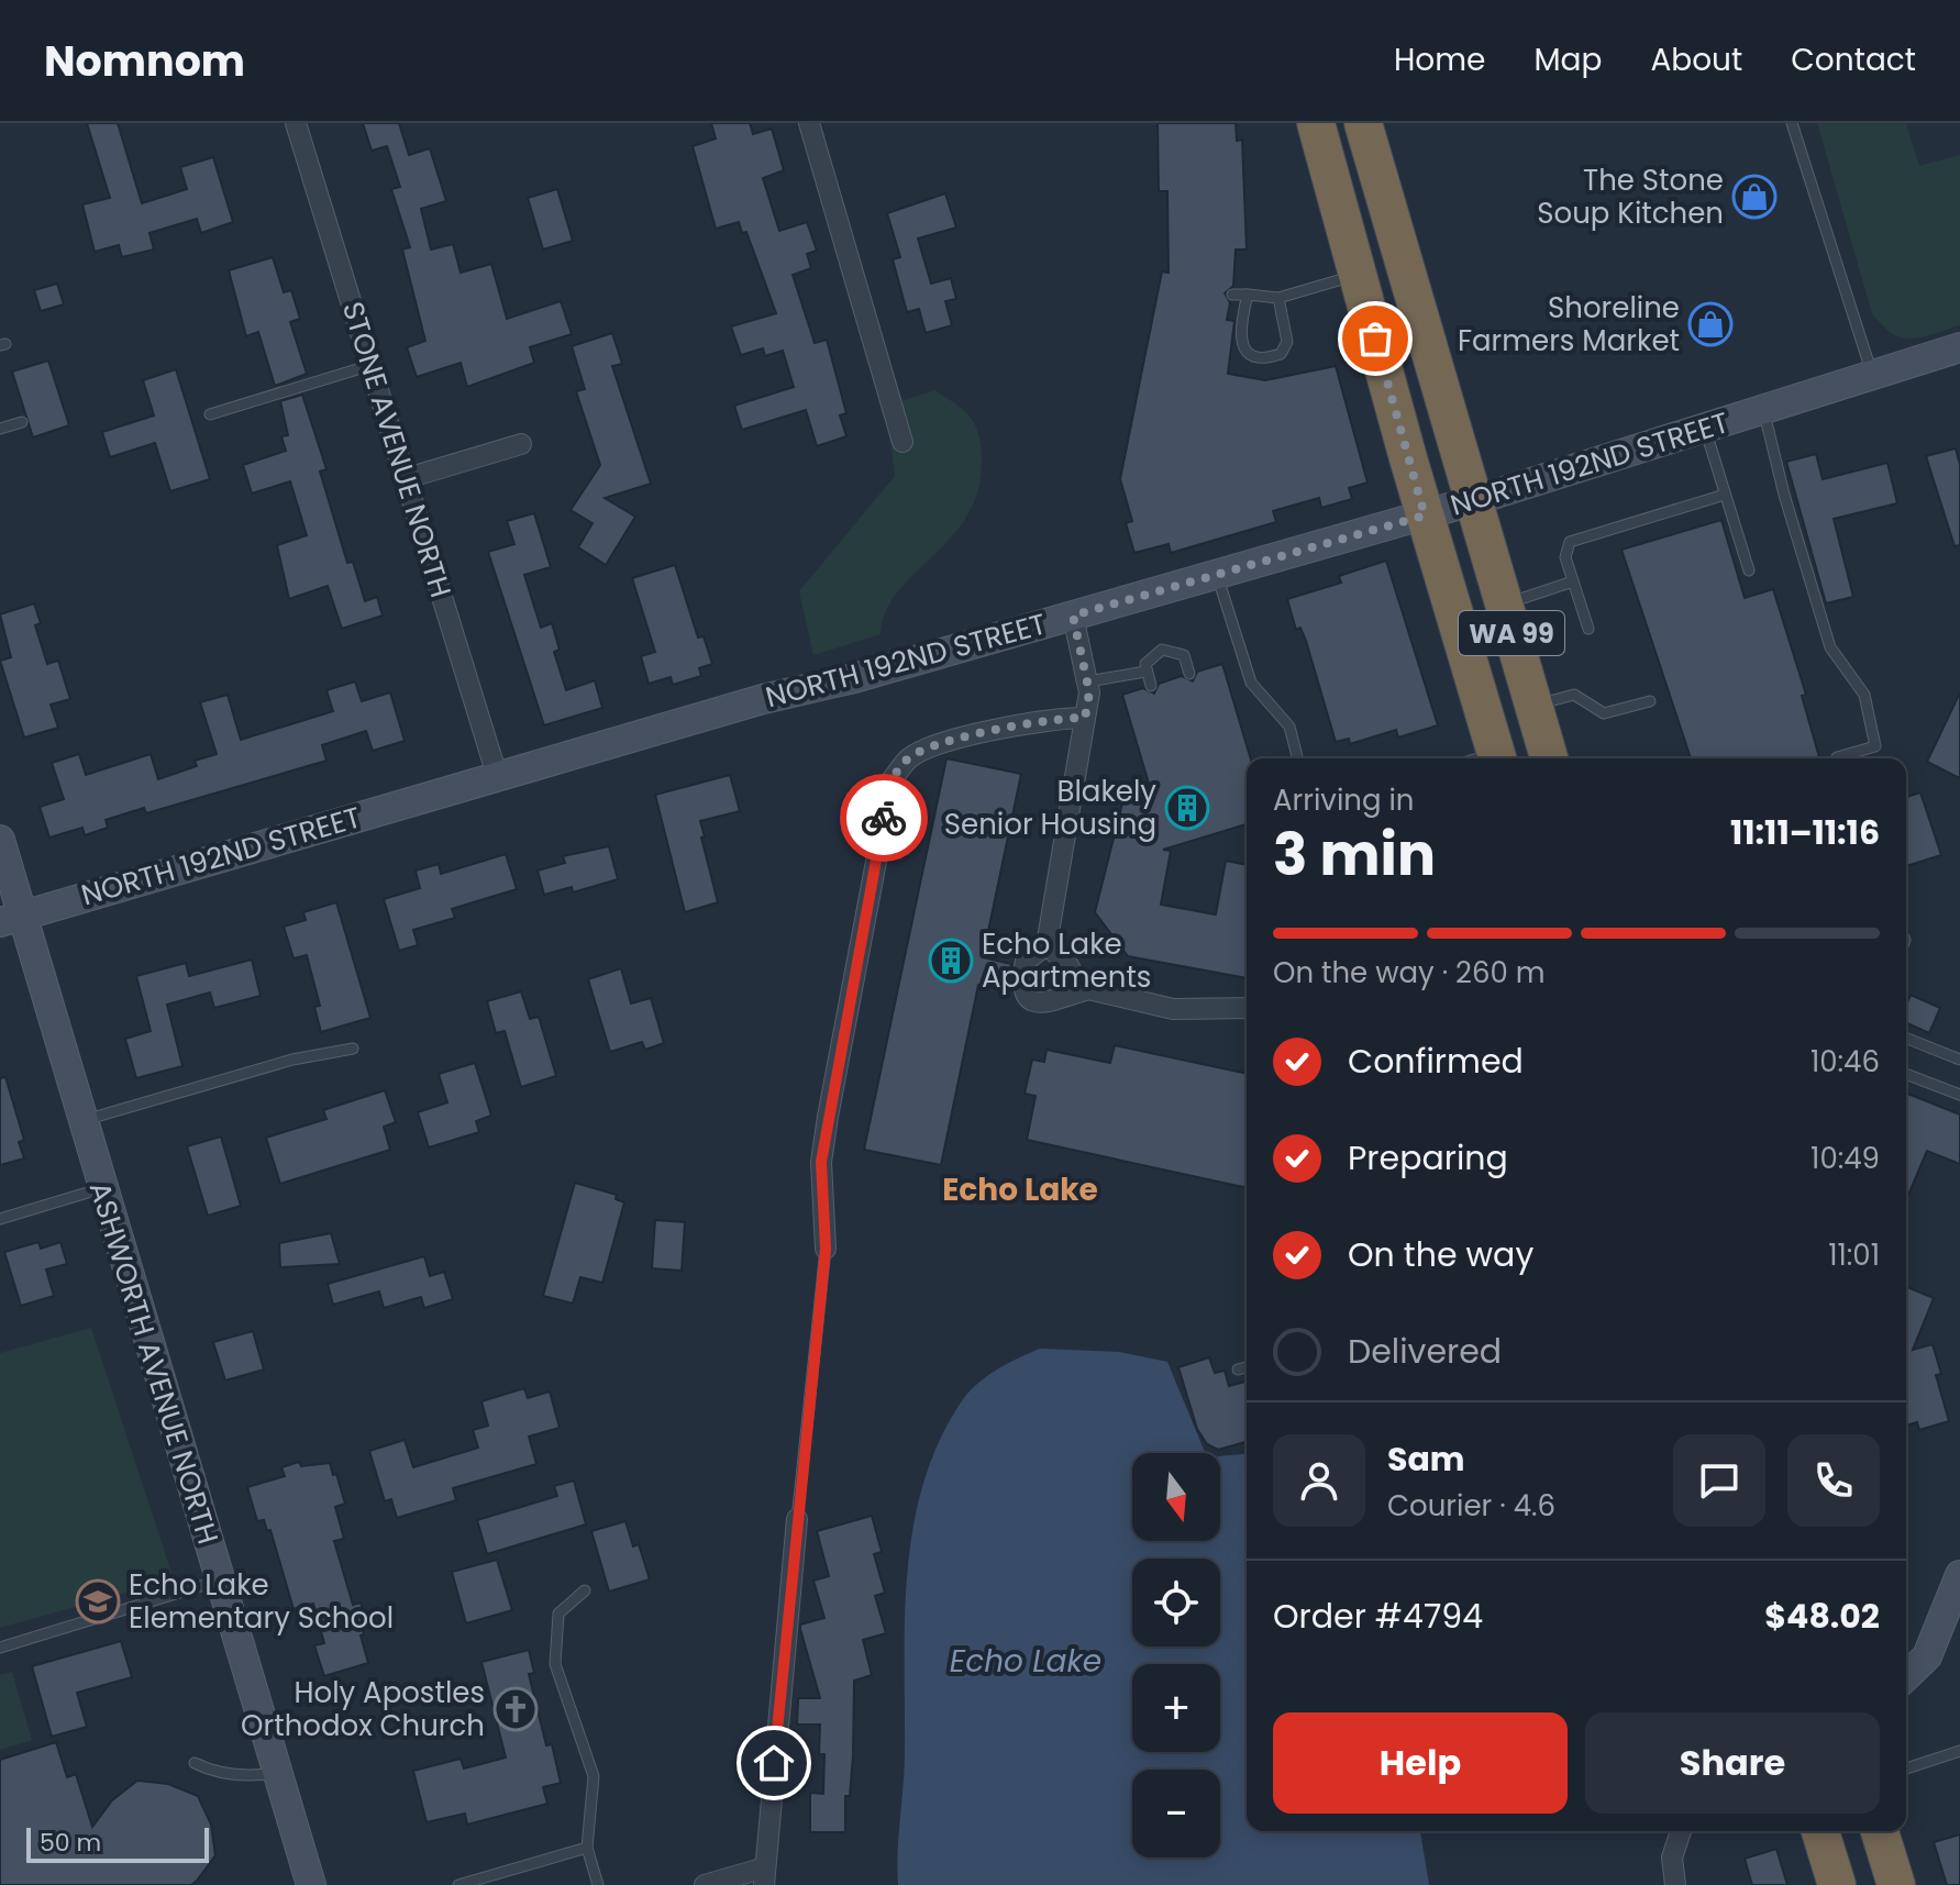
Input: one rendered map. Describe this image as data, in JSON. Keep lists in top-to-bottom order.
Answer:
{
  "streets": {
    "highway": ["WA 99"],
    "street": ["STONE AVENUE NORTH", "NORTH 192ND STREET", "ASHWORTH AVENUE NORTH"]
  },
  "crossings": [
    ["STONE AVENUE NORTH", "NORTH 192ND STREET"],
    ["NORTH 192ND STREET", "WA 99"],
    ["NORTH 192ND STREET", "ASHWORTH AVENUE NORTH"]
  ],
  "districts": ["Echo Lake"],
  "water": ["Echo Lake"],
  "places": {
    "shop": ["The Stone Soup Kitchen", "Shoreline Farmers Market"],
    "building": ["Blakely Senior Housing", "Echo Lake Apartments"],
    "school or university": ["Echo Lake Elementary School"],
    "church": ["Holy Apostles Orthodox Church"]
  },
  "scale_bar": "50 m",
  "north": "bottom",
  "page": {
    "header": "Nomnom",
    "nav": [
      "Home",
      "Map",
      "About",
      "Contact"
    ],
    "heading": ["3 min", "Arriving in", "11:11–11:16"],
    "panel": [
      "Sam",
      "Courier · 4.6",
      "Order #4794",
      "$48.02"
    ],
    "bar": "On the way · 260 m",
    "list": [
      ["Confirmed", "10:46"],
      ["Preparing", "10:49"],
      ["On the way", "11:01"],
      "Delivered"
    ],
    "map_buttons": ["+", "−"],
    "buttons": ["Help", "Share"],
    "scale": "50 m"
  }
}
